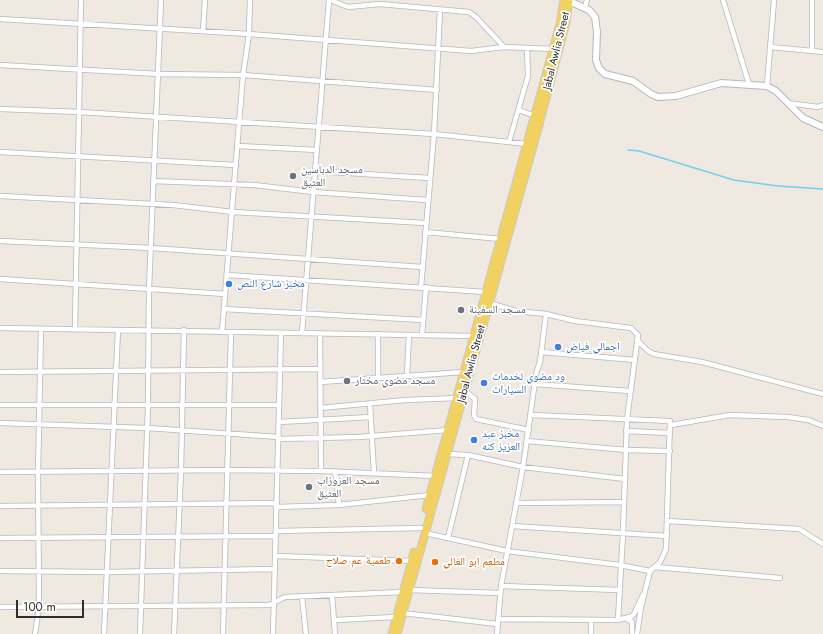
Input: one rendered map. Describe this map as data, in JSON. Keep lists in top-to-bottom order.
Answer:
{
  "streets": {
    "main road": ["Jabal Awlia Street"]
  },
  "places": [
    "مسجد الدباسين العتيق",
    "مخبز شارع النص",
    "مسجد السفينة",
    "اجمالي فياض",
    "مسجد مضوي مختار",
    "ود مضوي لخدمات السيارات",
    "مخبز عبد العزيز كنه",
    "مسجد العزوزاب العتيق",
    "طعمية عم صلاح",
    "مطعم ابو الغالي"
  ],
  "scale_bar": "100 m"
}
